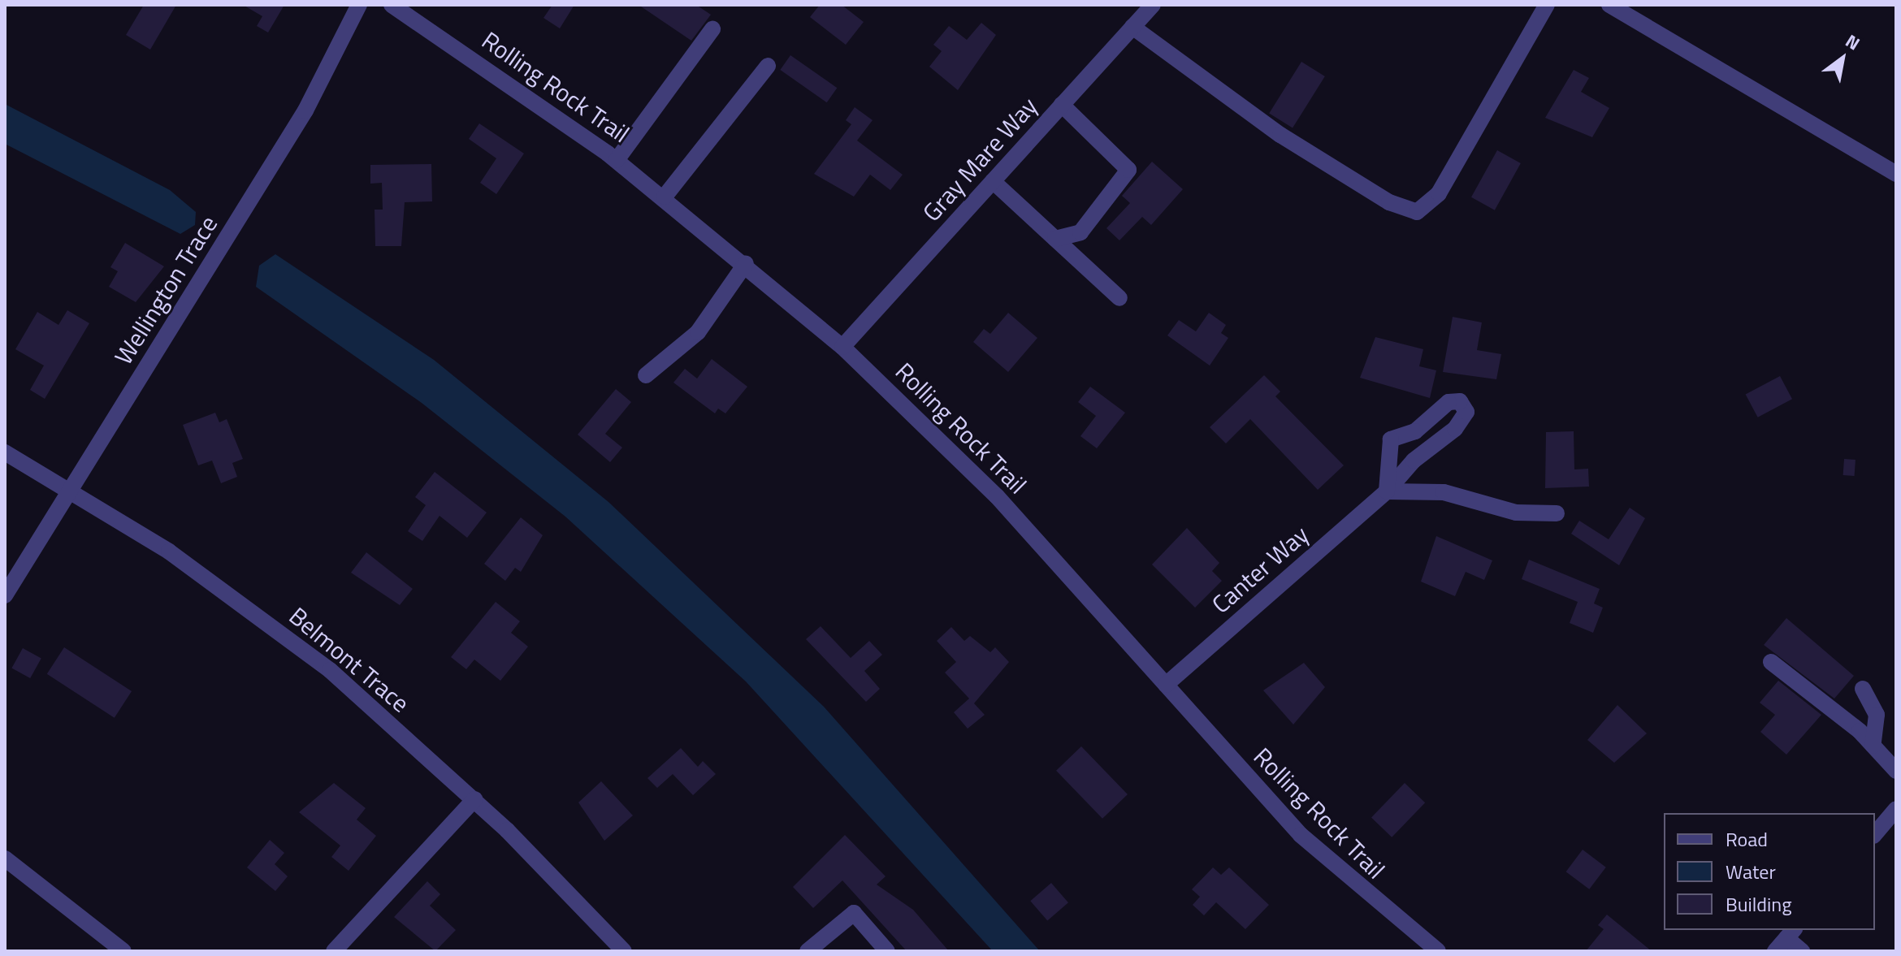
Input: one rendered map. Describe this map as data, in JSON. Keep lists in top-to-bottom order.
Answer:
{
  "streets": {
    "street": [
      "Rolling Rock Trail",
      "Gray Mare Way",
      "Wellington Trace",
      "Canter Way",
      "Belmont Trace"
    ]
  },
  "crossings": [
    ["Rolling Rock Trail", "Gray Mare Way"],
    ["Rolling Rock Trail", "Canter Way"],
    ["Wellington Trace", "Belmont Trace"]
  ],
  "legend": ["Road", "Water", "Building"],
  "north": "top right"
}
